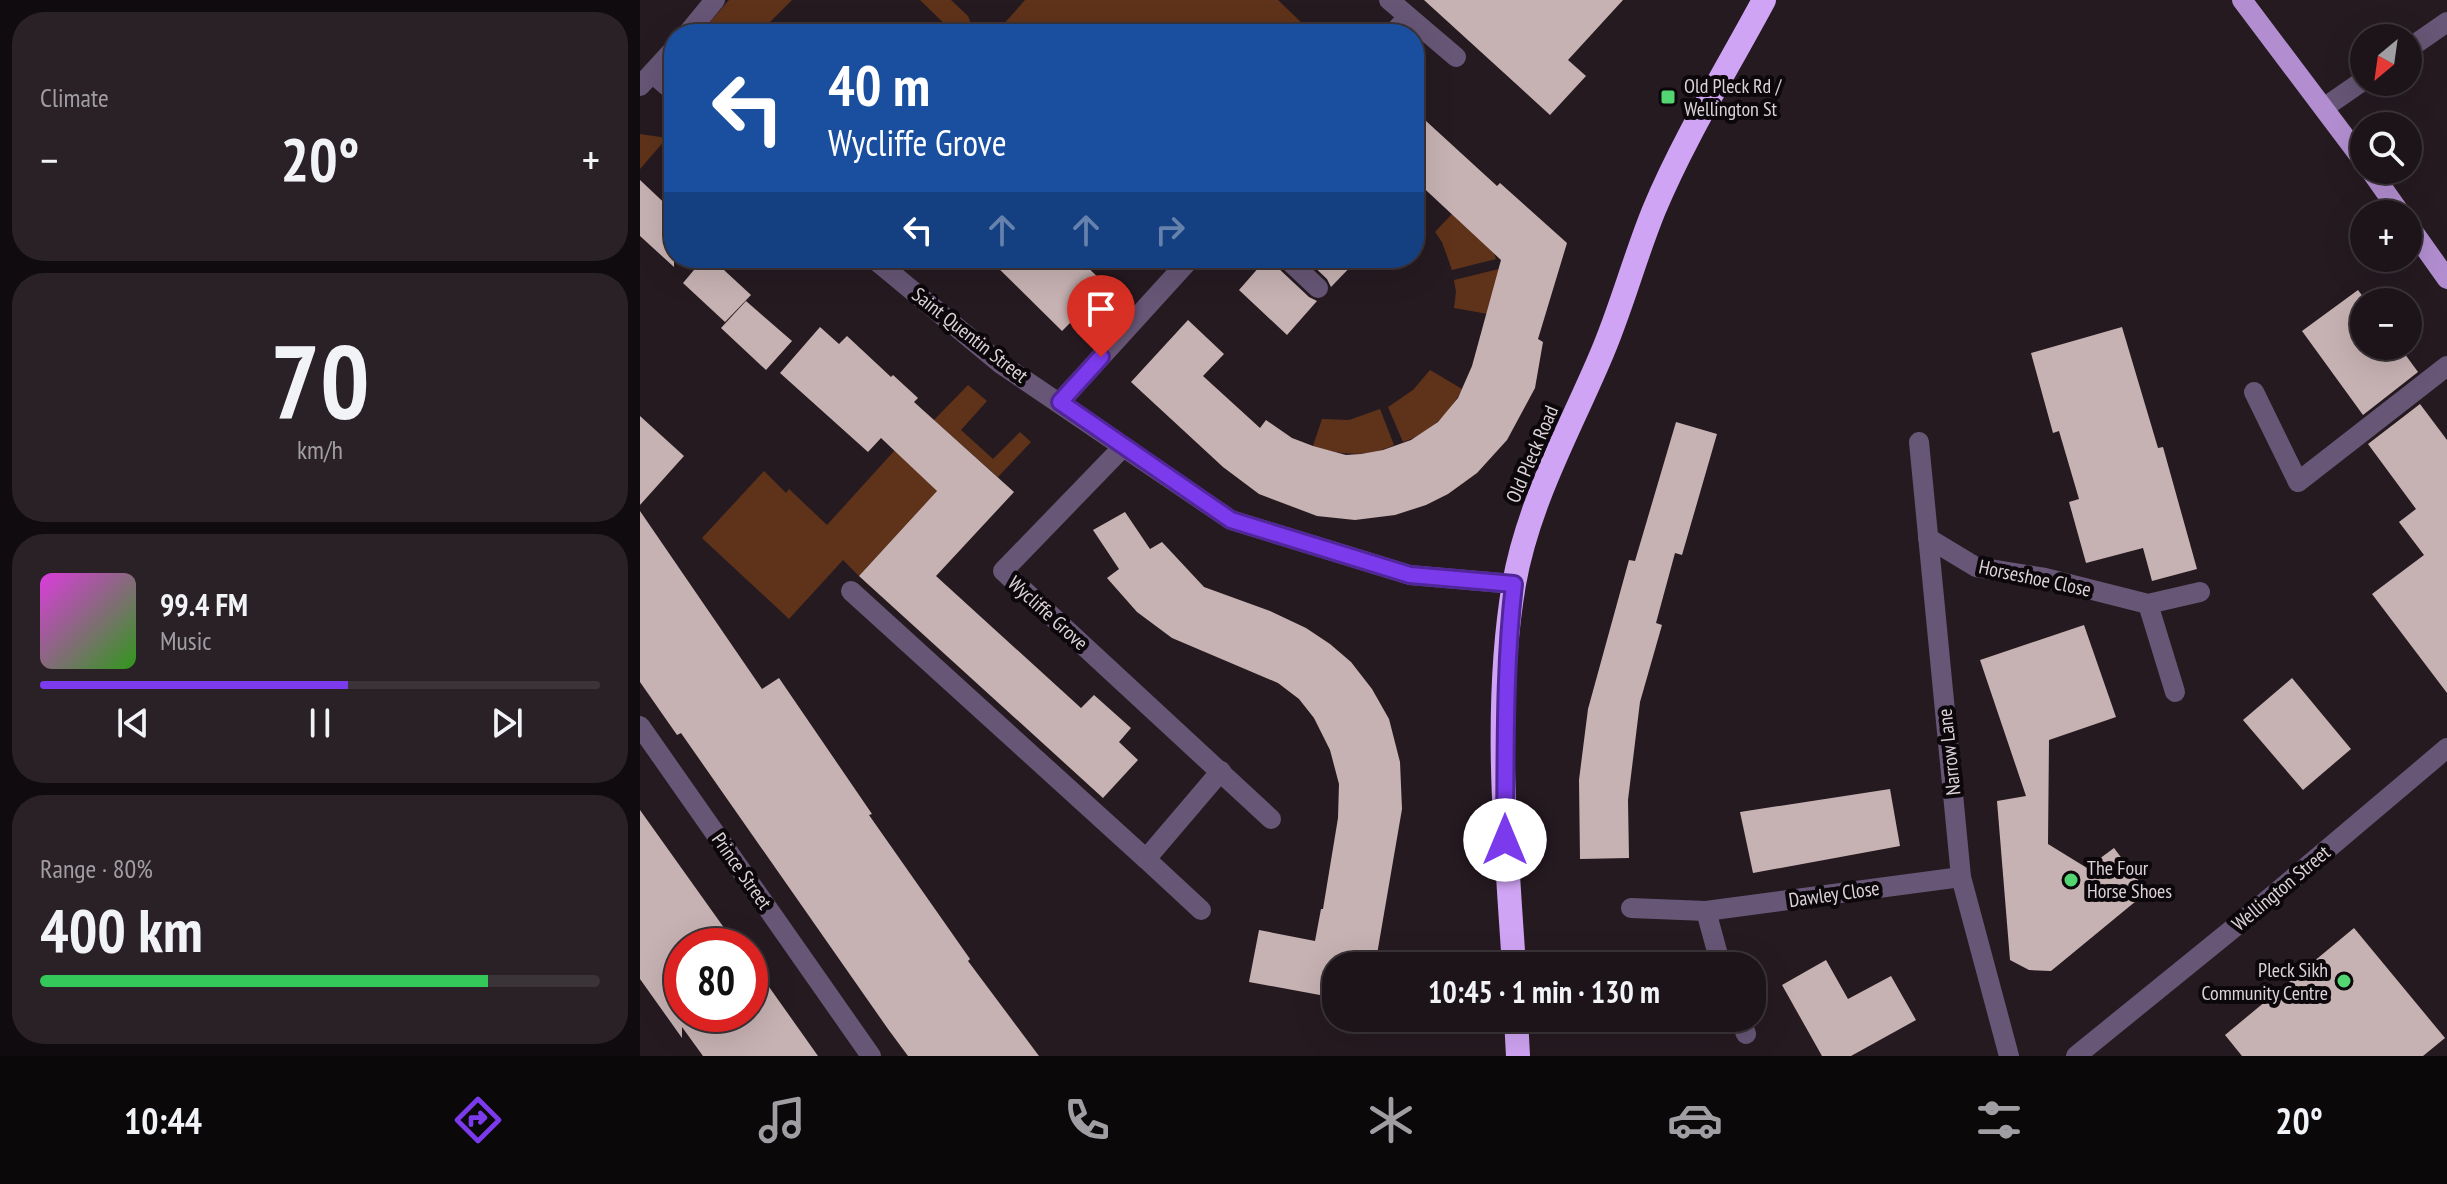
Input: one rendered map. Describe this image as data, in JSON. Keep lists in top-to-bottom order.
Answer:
{
  "streets": {
    "highway": ["Old Pleck Road"],
    "street": [
      "Saint Quentin Street",
      "Horseshoe Close",
      "Wycliffe Grove",
      "Narrow Lane",
      "Prince Street",
      "Wellington Street",
      "Dawley Close"
    ]
  },
  "crossings": [
    ["Saint Quentin Street", "Old Pleck Road"],
    ["Saint Quentin Street", "Wycliffe Grove"],
    ["Horseshoe Close", "Narrow Lane"],
    ["Narrow Lane", "Dawley Close"]
  ],
  "places": {
    "transit": ["Old Pleck Rd / Wellington St"],
    "other": ["The Four Horse Shoes", "Pleck Sikh Community Centre"]
  },
  "north": "bottom left",
  "page": {
    "tile": [
      "Climate",
      ["70", "km/h"],
      ["Range · 80%", "400 km"]
    ],
    "map_buttons": ["+", "−"],
    "turn": ["40 m", "Wycliffe Grove"],
    "heat": ["−", "20°", "+"],
    "song": ["99.4 FM", "Music"],
    "limit": "80",
    "trip": "10:45 · 1 min · 130 m",
    "tabs": ["10:44", "20°"]
  }
}
